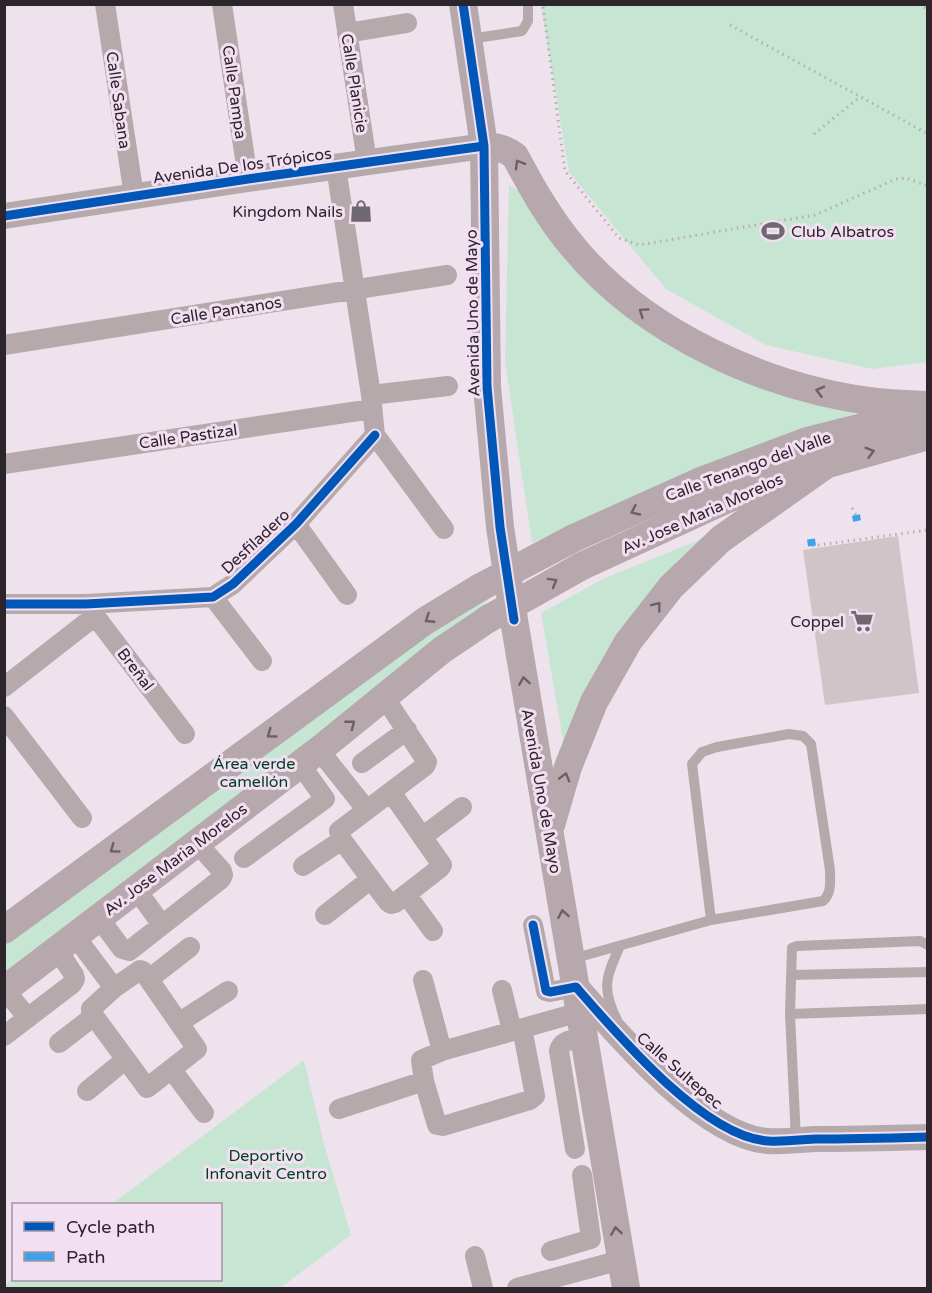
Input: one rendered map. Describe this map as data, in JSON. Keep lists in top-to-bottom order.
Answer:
{
  "streets": {
    "main road": ["Avenida Uno de Mayo", "Calle Tenango del Valle", "Av. Jose Maria Morelos"],
    "street": [
      "Calle Planicie",
      "Calle Pampa",
      "Calle Sabana",
      "Avenida De los Trópicos",
      "Calle Pantanos",
      "Calle Pastizal",
      "Desfiladero",
      "Breñal",
      "Calle Sultepec"
    ]
  },
  "crossings": [
    ["Calle Planicie", "Avenida De los Trópicos"],
    ["Calle Pampa", "Avenida De los Trópicos"],
    ["Calle Sabana", "Avenida De los Trópicos"],
    ["Avenida De los Trópicos", "Avenida Uno de Mayo"],
    ["Avenida Uno de Mayo", "Calle Sultepec"]
  ],
  "one_way": ["Avenida Uno de Mayo", "Calle Tenango del Valle", "Av. Jose Maria Morelos"],
  "parks": ["Área verde camellón", "Deportivo Infonavit Centro"],
  "places": {
    "shop": ["Kingdom Nails"],
    "sports": ["Club Albatros"],
    "supermarket": ["Coppel"]
  },
  "legend": ["Cycle path", "Path"]
}
